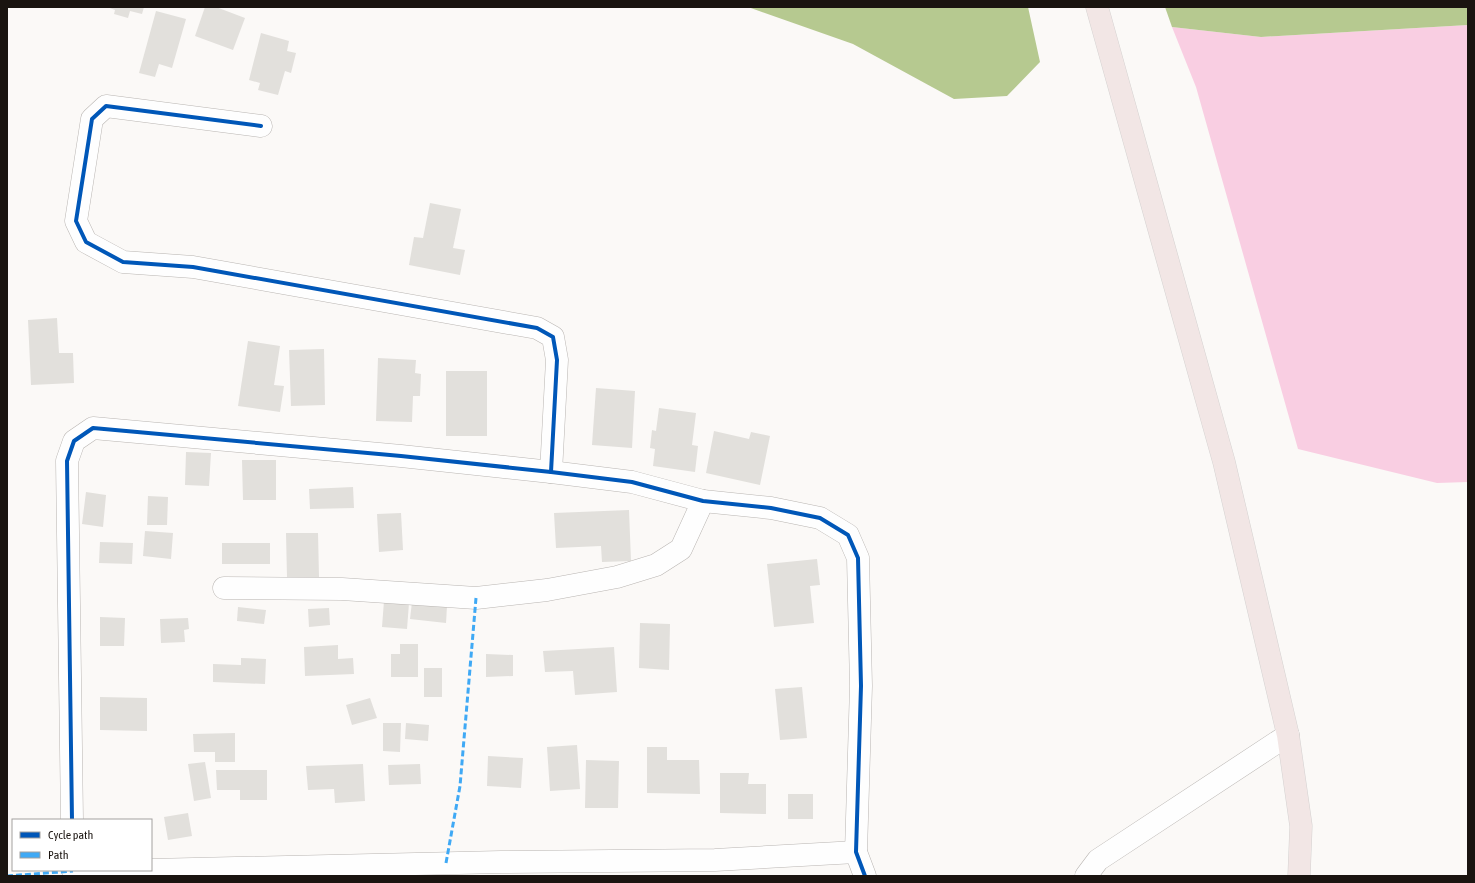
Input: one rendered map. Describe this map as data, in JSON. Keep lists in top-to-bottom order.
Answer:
{
  "legend": ["Cycle path", "Path"]
}
